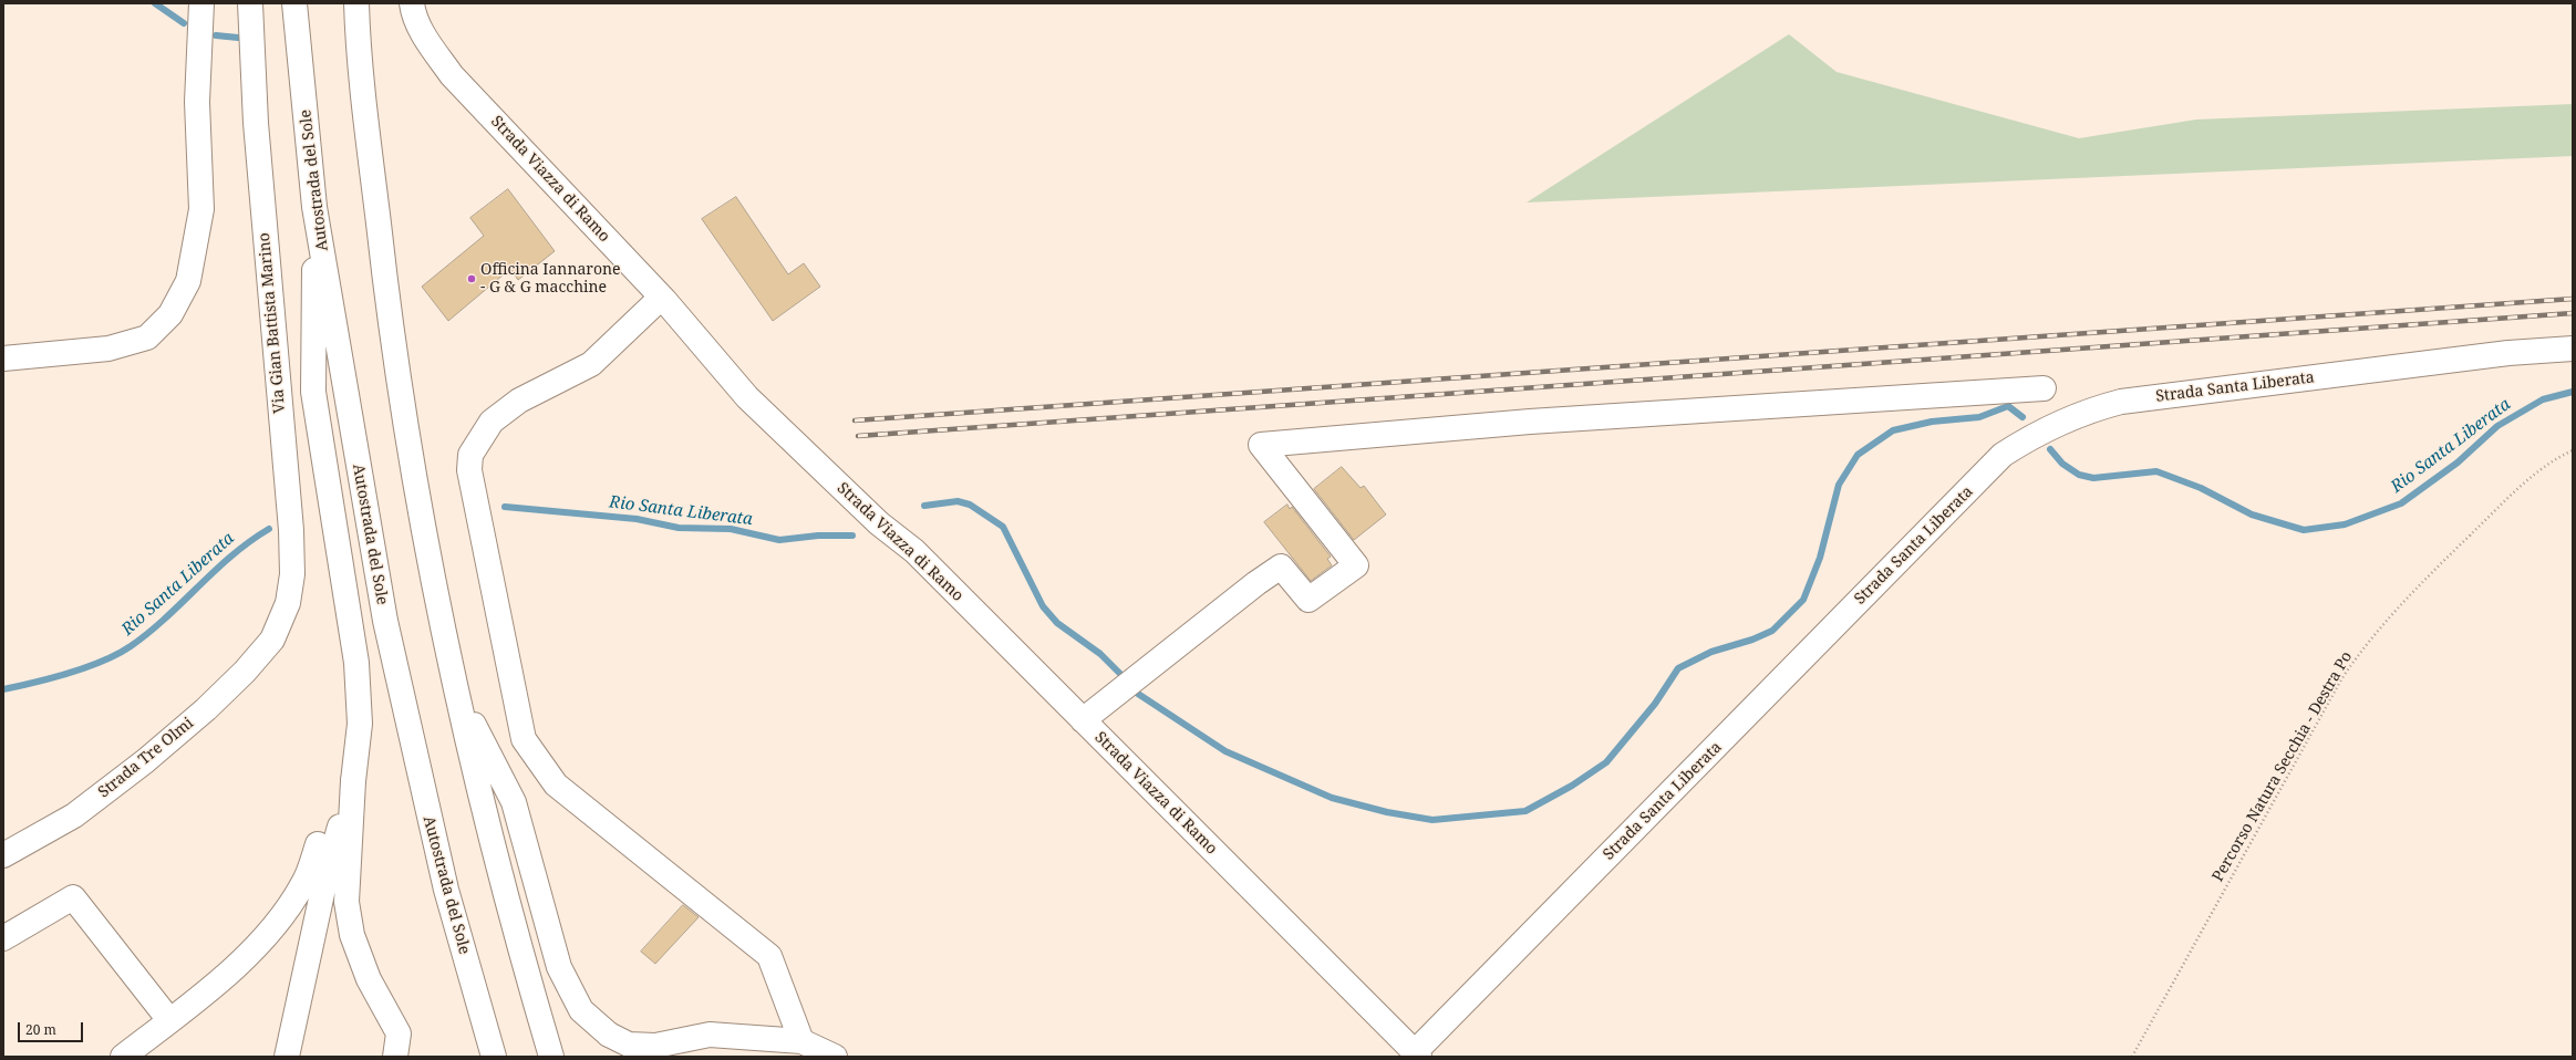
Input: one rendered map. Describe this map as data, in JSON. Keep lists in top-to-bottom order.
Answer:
{
  "streets": {
    "main road": [
      "Strada Viazza di Ramo",
      "Autostrada del Sole",
      "Via Gian Battista Marino",
      "Strada Santa Liberata",
      "Strada Tre Olmi"
    ],
    "path": ["Percorso Natura Secchia - Destra Po"]
  },
  "crossings": [
    ["Strada Viazza di Ramo", "Strada Santa Liberata"],
    ["Via Gian Battista Marino", "Strada Tre Olmi"]
  ],
  "water": ["Rio Santa Liberata"],
  "places": ["Officina Iannarone - G & G macchine"],
  "scale_bar": "20 m"
}
